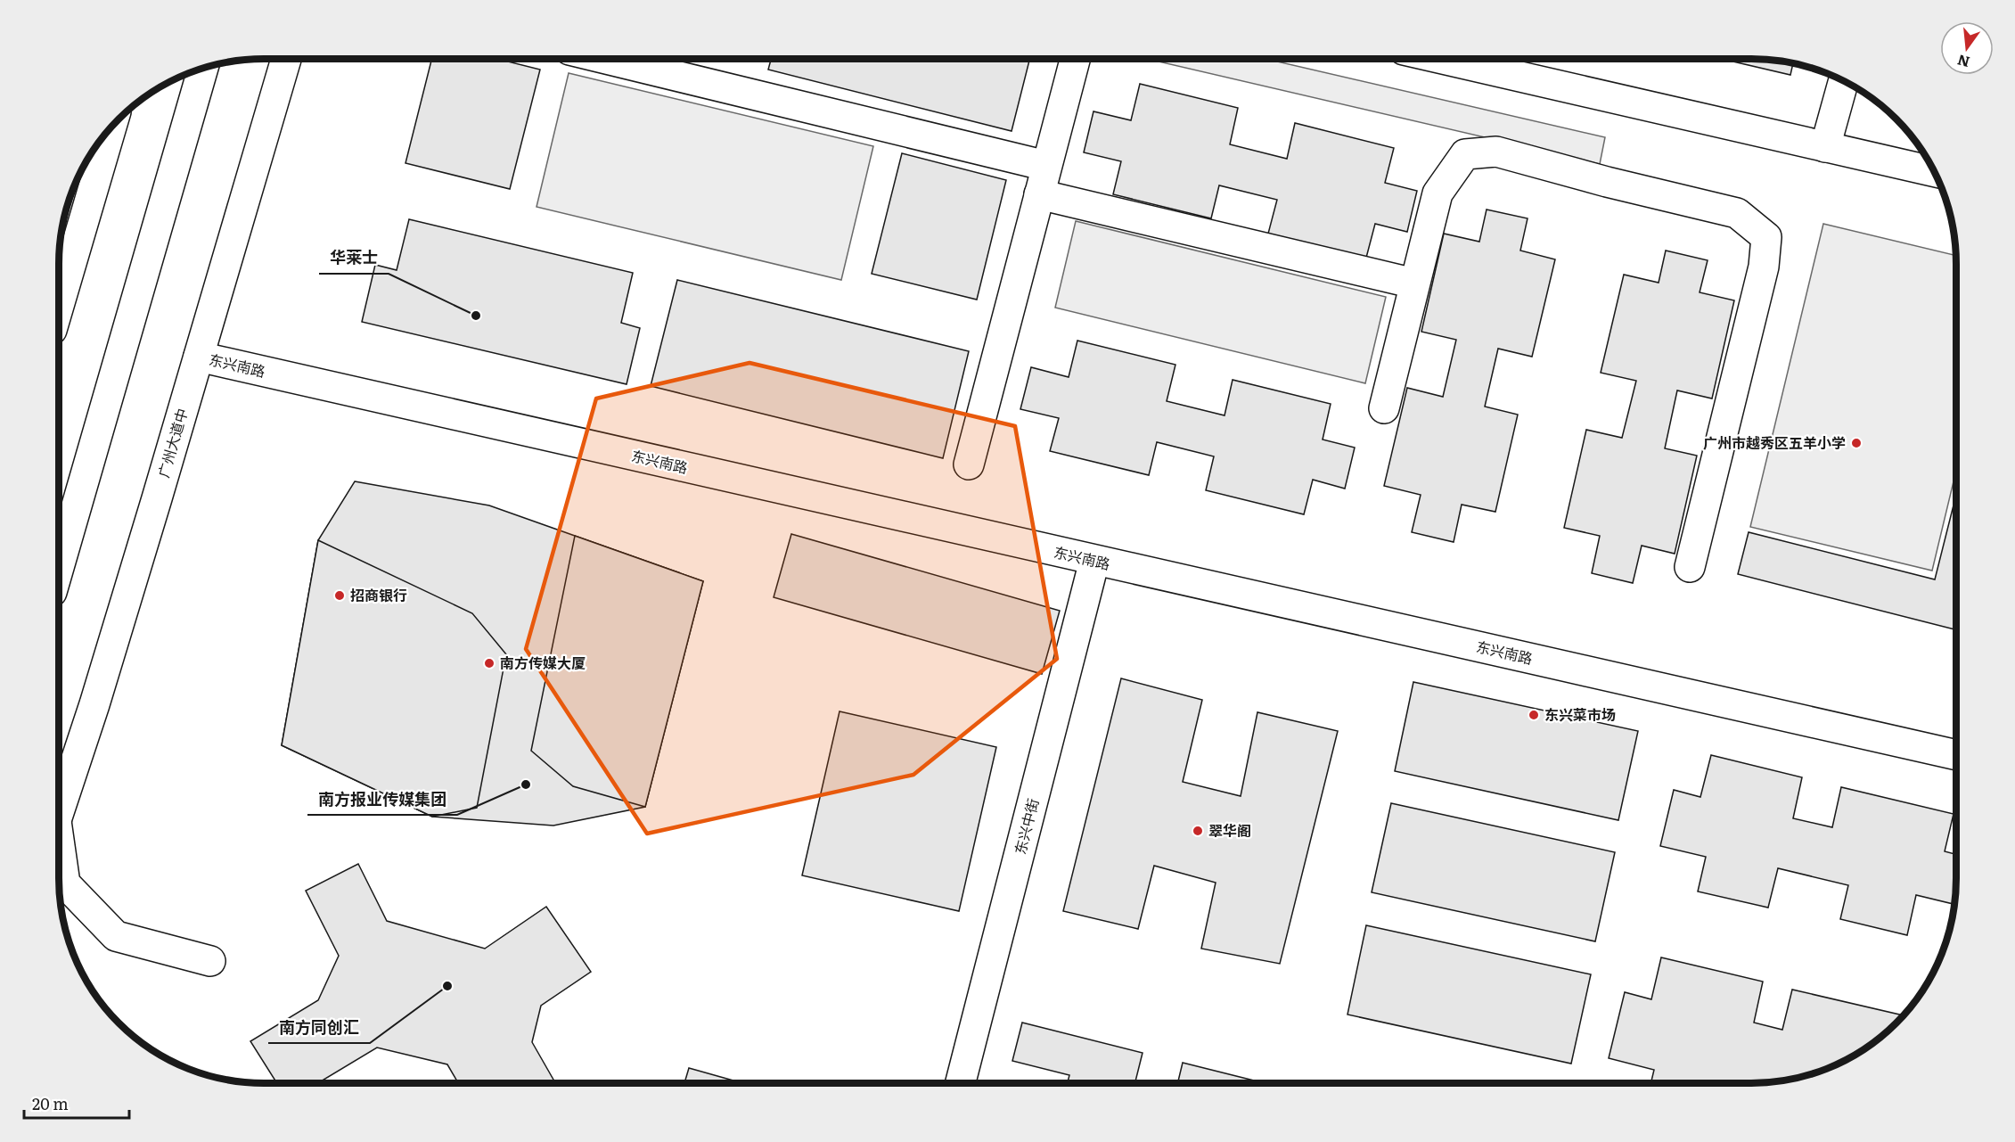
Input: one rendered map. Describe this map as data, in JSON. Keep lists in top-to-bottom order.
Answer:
{
  "streets": {
    "main road": ["东兴南路", "广州大道中", "东兴中街"]
  },
  "crossings": [
    ["东兴南路", "广州大道中"],
    ["东兴南路", "东兴中街"]
  ],
  "places": [
    "华莱士",
    "广州市越秀区五羊小学",
    "招商银行",
    "南方传媒大厦",
    "东兴菜市场",
    "南方报业传媒集团",
    "翠华阁",
    "南方同创汇"
  ],
  "scale_bar": "20 m",
  "north": "bottom"
}
